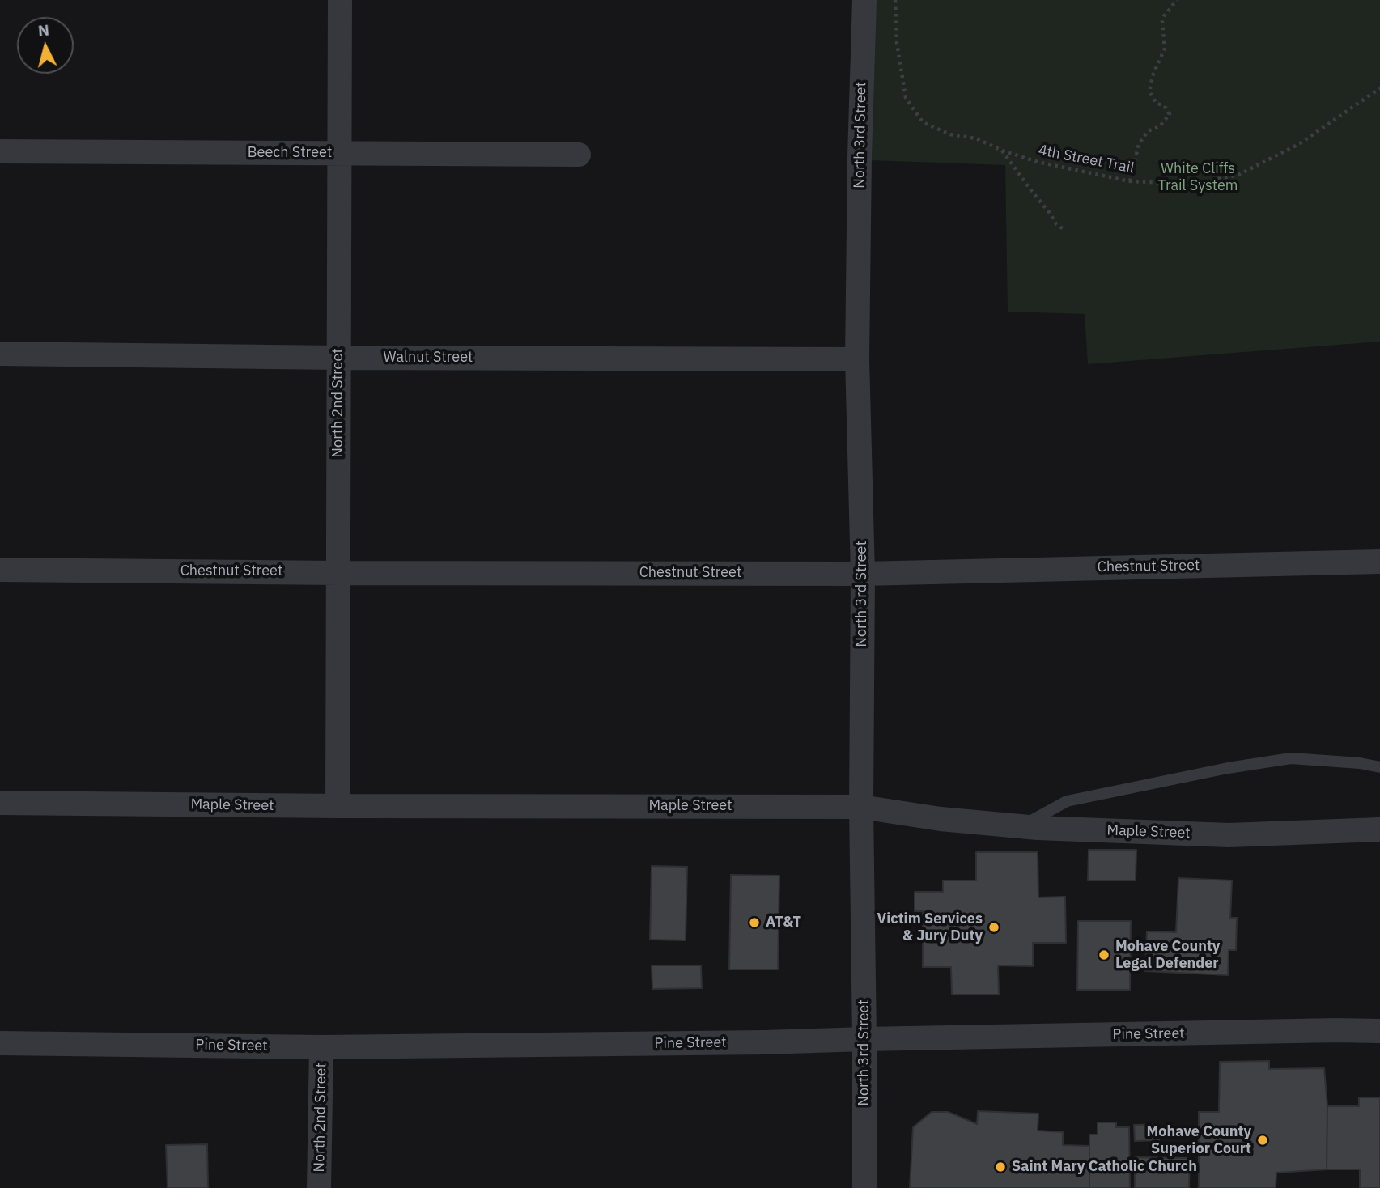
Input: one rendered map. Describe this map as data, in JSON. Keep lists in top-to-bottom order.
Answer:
{
  "streets": {
    "street": [
      "North 3rd Street",
      "Beech Street",
      "Walnut Street",
      "North 2nd Street",
      "Chestnut Street",
      "Maple Street",
      "Pine Street"
    ],
    "path": ["4th Street Trail"]
  },
  "crossings": [
    ["North 3rd Street", "Walnut Street"],
    ["North 3rd Street", "Chestnut Street"],
    ["North 3rd Street", "Maple Street"],
    ["North 3rd Street", "Pine Street"],
    ["Beech Street", "North 2nd Street"],
    ["Walnut Street", "North 2nd Street"],
    ["North 2nd Street", "Chestnut Street"],
    ["North 2nd Street", "Maple Street"],
    ["North 2nd Street", "Pine Street"]
  ],
  "parks": ["White Cliffs Trail System"],
  "places": [
    "AT&T",
    "Victim Services & Jury Duty",
    "Mohave County Legal Defender",
    "Mohave County Superior Court",
    "Saint Mary Catholic Church"
  ],
  "north": "top"
}
